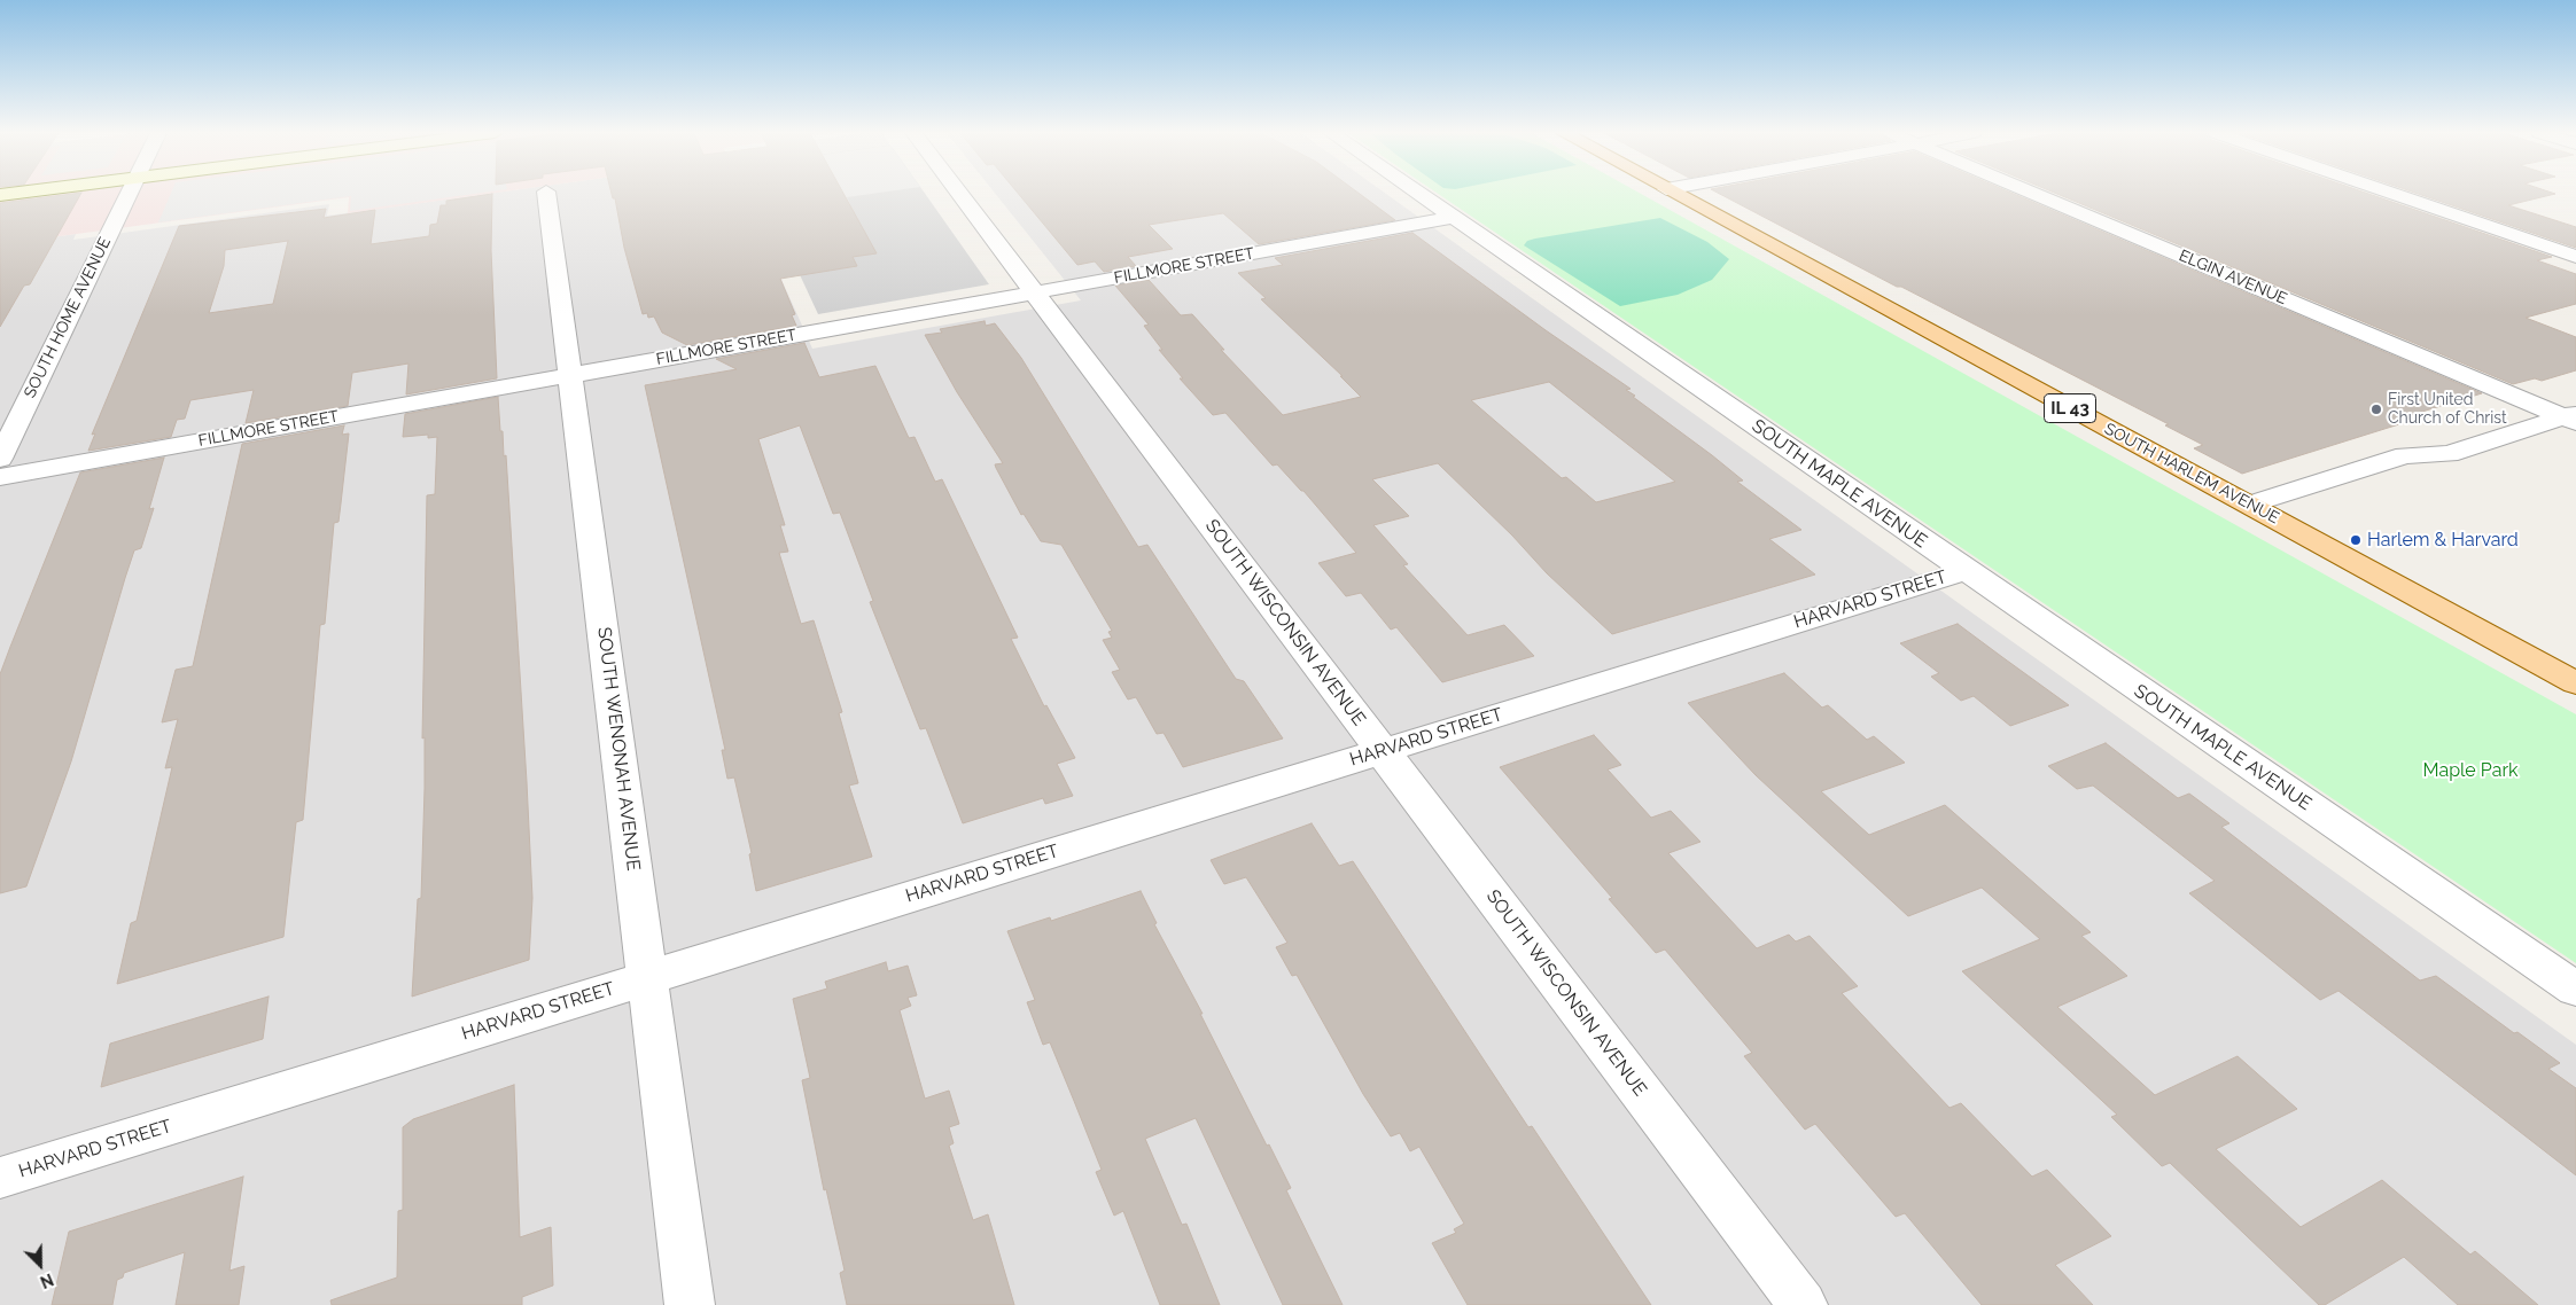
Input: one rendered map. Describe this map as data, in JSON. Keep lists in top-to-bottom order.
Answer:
{
  "streets": {
    "main road": ["IL 43", "SOUTH HARLEM AVENUE"],
    "street": [
      "FILLMORE STREET",
      "ELGIN AVENUE",
      "SOUTH HOME AVENUE",
      "SOUTH MAPLE AVENUE",
      "HARVARD STREET",
      "SOUTH WISCONSIN AVENUE",
      "SOUTH WENONAH AVENUE"
    ]
  },
  "crossings": [
    ["FILLMORE STREET", "SOUTH MAPLE AVENUE"],
    ["FILLMORE STREET", "SOUTH WISCONSIN AVENUE"],
    ["FILLMORE STREET", "SOUTH WENONAH AVENUE"],
    ["SOUTH MAPLE AVENUE", "HARVARD STREET"],
    ["HARVARD STREET", "SOUTH WISCONSIN AVENUE"],
    ["HARVARD STREET", "SOUTH WENONAH AVENUE"]
  ],
  "parks": ["Maple Park"],
  "places": ["First United Church of Christ", "Harlem & Harvard"],
  "north": "bottom right"
}
